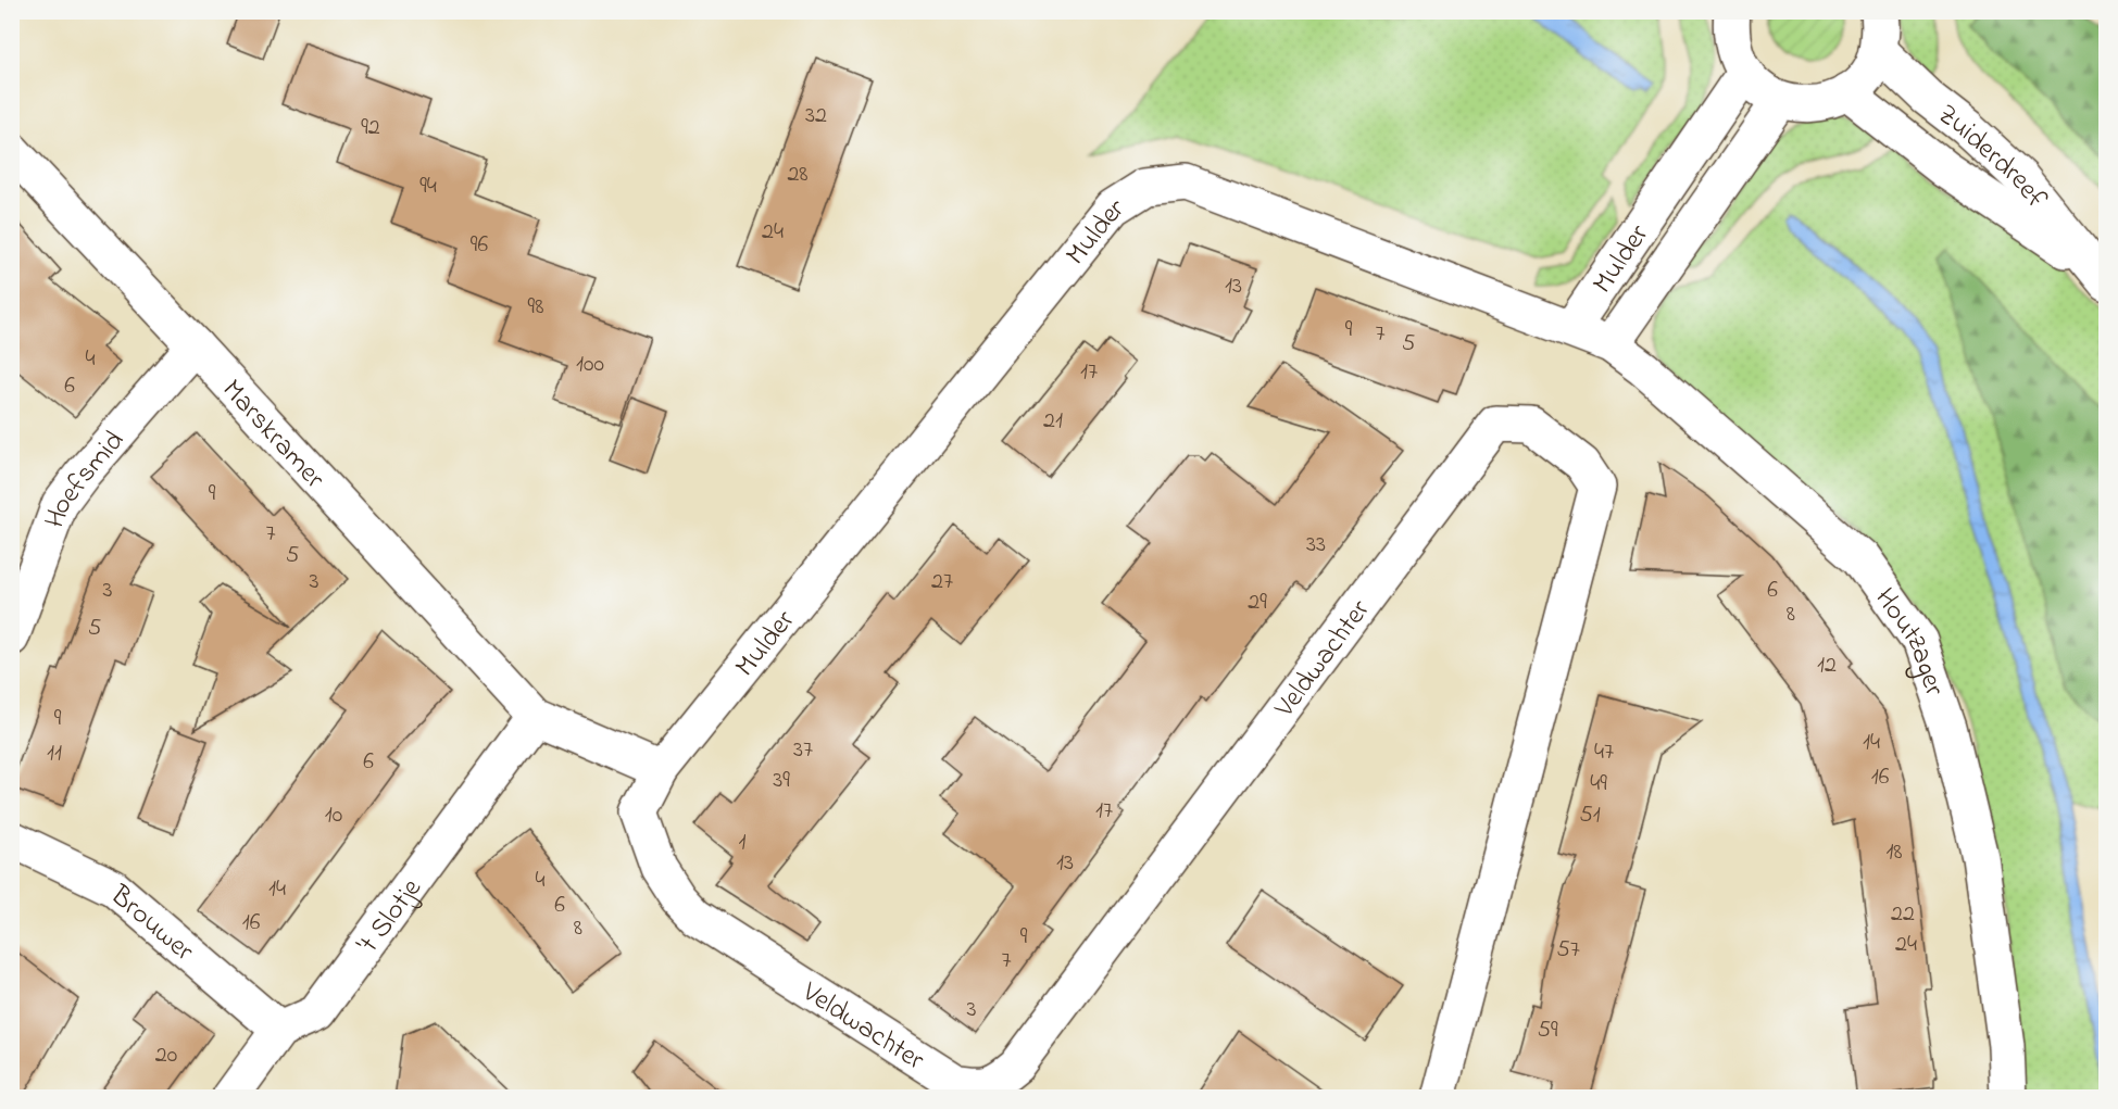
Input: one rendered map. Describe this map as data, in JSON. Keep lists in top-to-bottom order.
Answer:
{
  "streets": {
    "street": [
      "Zuiderdreef",
      "Mulder",
      "Marskramer",
      "Hoefsmid",
      "Houtzager",
      "Veldwachter",
      "'t Slotje",
      "Brouwer"
    ]
  },
  "crossings": [
    ["Mulder", "Houtzager"],
    ["Mulder", "Veldwachter"],
    ["Marskramer", "Hoefsmid"],
    ["Marskramer", "'t Slotje"],
    ["'t Slotje", "Brouwer"]
  ],
  "house_numbers": [
    "32",
    "92",
    "28",
    "94",
    "24",
    "96",
    "13",
    "98",
    "9",
    "7",
    "5",
    "4",
    "100",
    "17",
    "6",
    "21",
    "9",
    "7",
    "33",
    "5",
    "3",
    "27",
    "3",
    "6",
    "29",
    "8",
    "5",
    "12",
    "9",
    "14",
    "37",
    "47",
    "11",
    "6",
    "16",
    "39",
    "49",
    "17",
    "10",
    "51",
    "1",
    "18",
    "13",
    "4",
    "14",
    "6",
    "22",
    "16",
    "8",
    "9",
    "24",
    "57",
    "7",
    "3",
    "59",
    "20"
  ]
}
